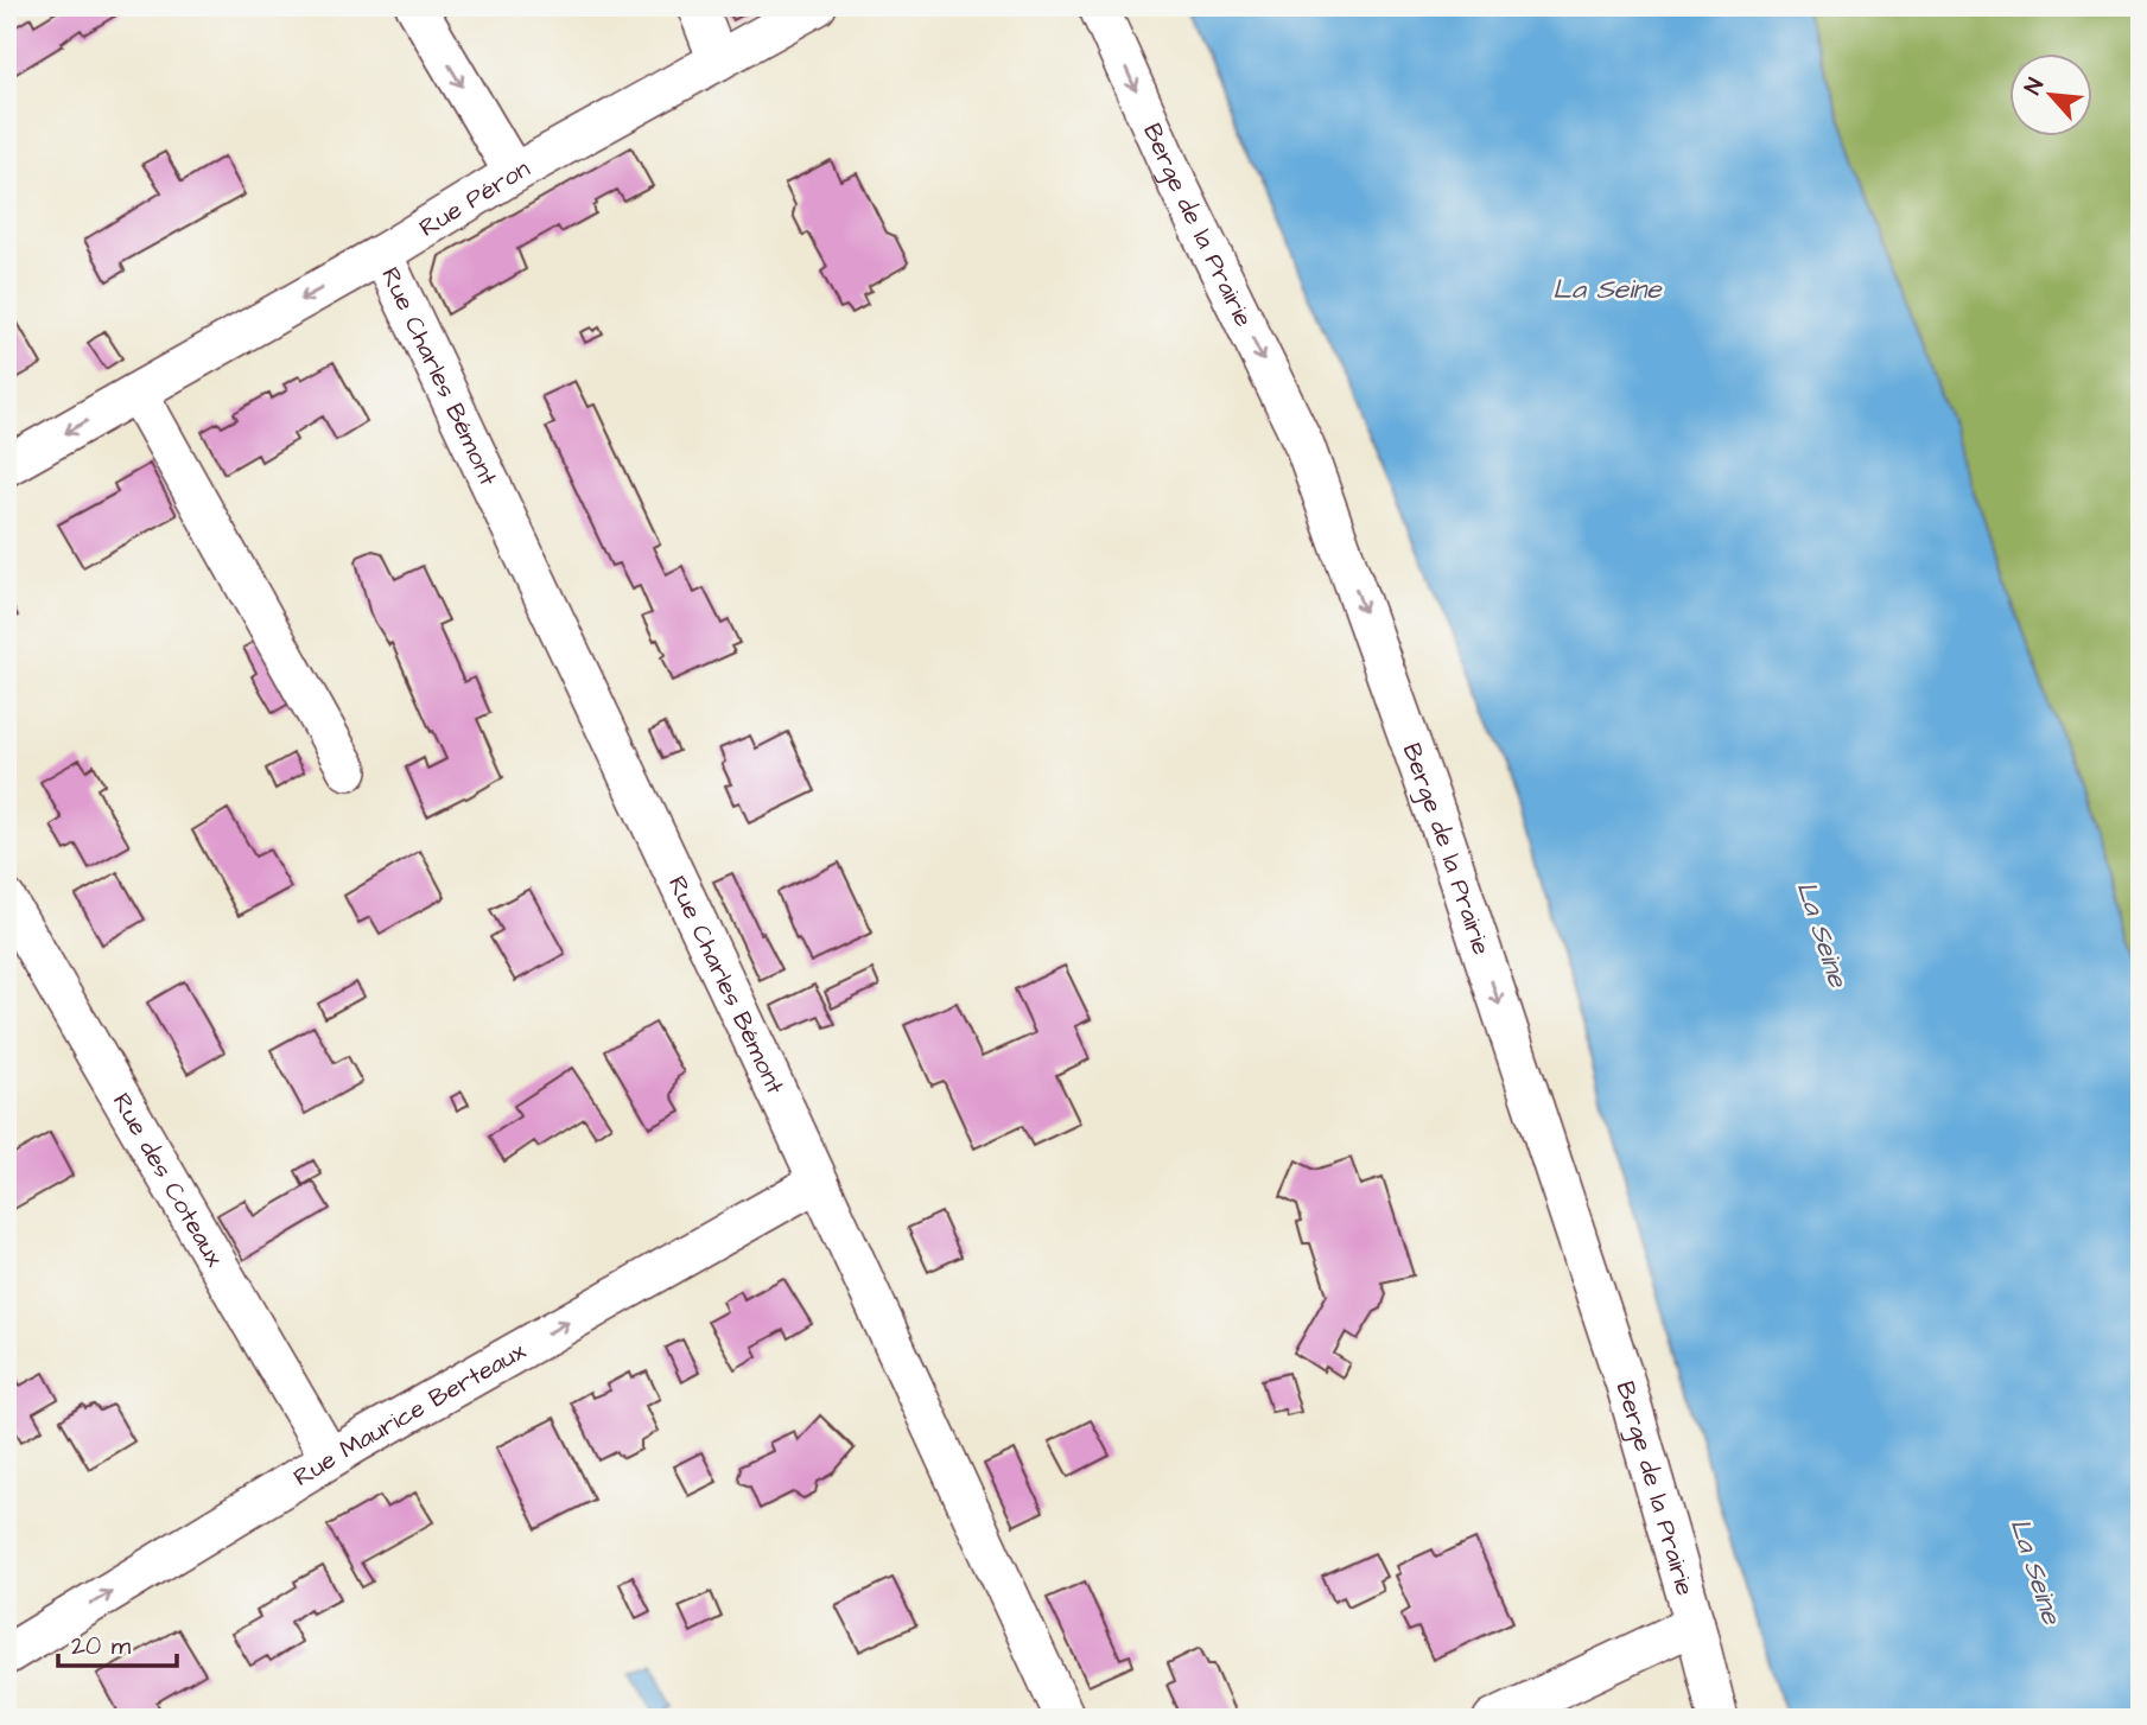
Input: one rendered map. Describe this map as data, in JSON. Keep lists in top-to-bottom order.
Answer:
{
  "streets": {
    "street": [
      "Rue Péron",
      "Berge de la Prairie",
      "Rue Charles Bémont",
      "Rue des Coteaux",
      "Rue Maurice Berteaux"
    ]
  },
  "crossings": [
    ["Rue Péron", "Rue Charles Bémont"],
    ["Rue Charles Bémont", "Rue Maurice Berteaux"],
    ["Rue des Coteaux", "Rue Maurice Berteaux"]
  ],
  "one_way": ["Rue Péron", "Berge de la Prairie", "Rue Maurice Berteaux"],
  "water": ["La Seine"],
  "scale_bar": "20 m",
  "north": "top left"
}
